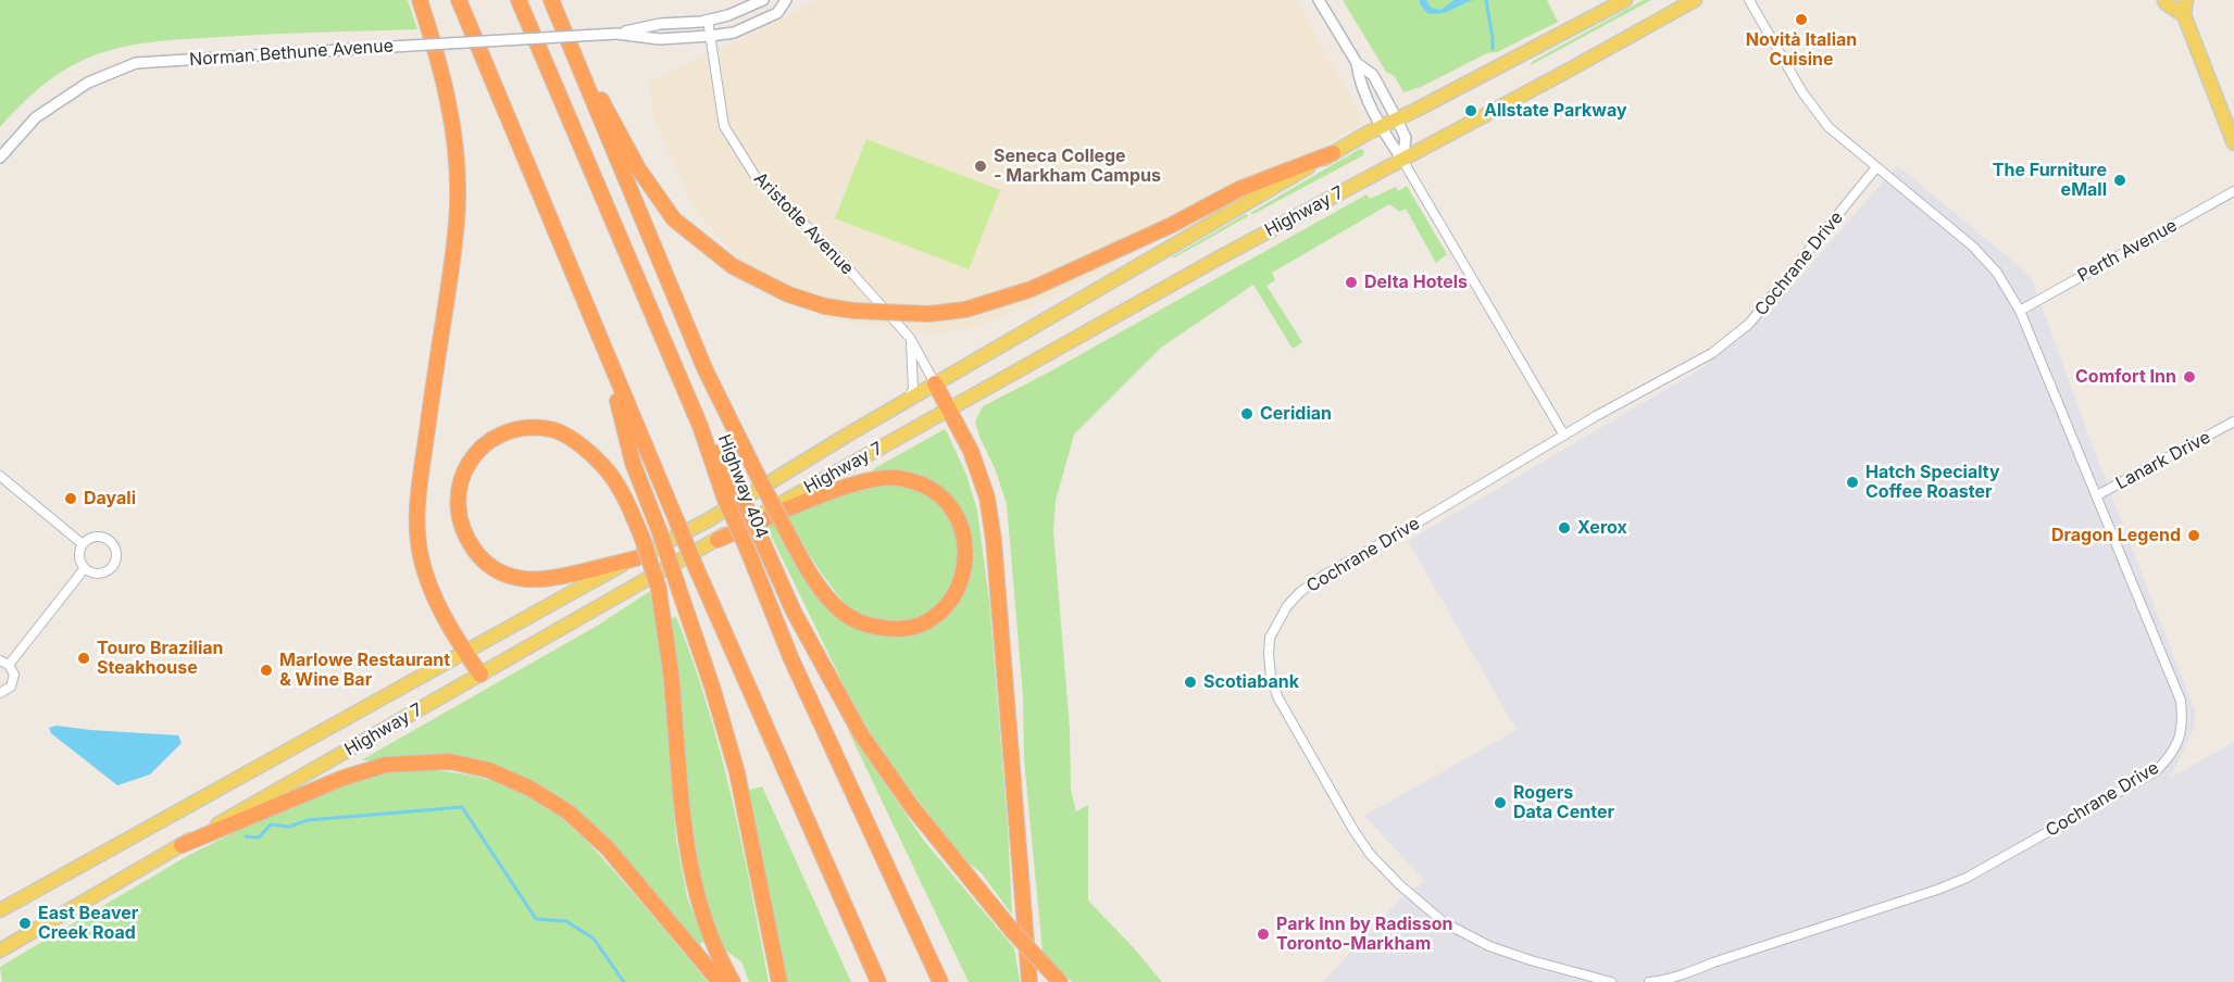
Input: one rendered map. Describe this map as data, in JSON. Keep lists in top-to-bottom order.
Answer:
{
  "streets": {
    "highway": ["Highway 404"],
    "main road": ["Highway 7"],
    "street": [
      "Norman Bethune Avenue",
      "Aristotle Avenue",
      "Perth Avenue",
      "Cochrane Drive",
      "Lanark Drive"
    ]
  },
  "crossings": [
    ["Norman Bethune Avenue", "Aristotle Avenue"],
    ["Highway 7", "Aristotle Avenue"],
    ["Perth Avenue", "Cochrane Drive"],
    ["Cochrane Drive", "Lanark Drive"]
  ],
  "places": [
    "Novità Italian Cuisine",
    "Allstate Parkway",
    "Seneca College - Markham Campus",
    "The Furniture eMall",
    "Delta Hotels",
    "Comfort Inn",
    "Ceridian",
    "Hatch Specialty Coffee Roaster",
    "Dayali",
    "Xerox",
    "Dragon Legend",
    "Touro Brazilian Steakhouse",
    "Marlowe Restaurant & Wine Bar",
    "Scotiabank",
    "Rogers Data Center",
    "East Beaver Creek Road",
    "Park Inn by Radisson Toronto-Markham"
  ]
}
